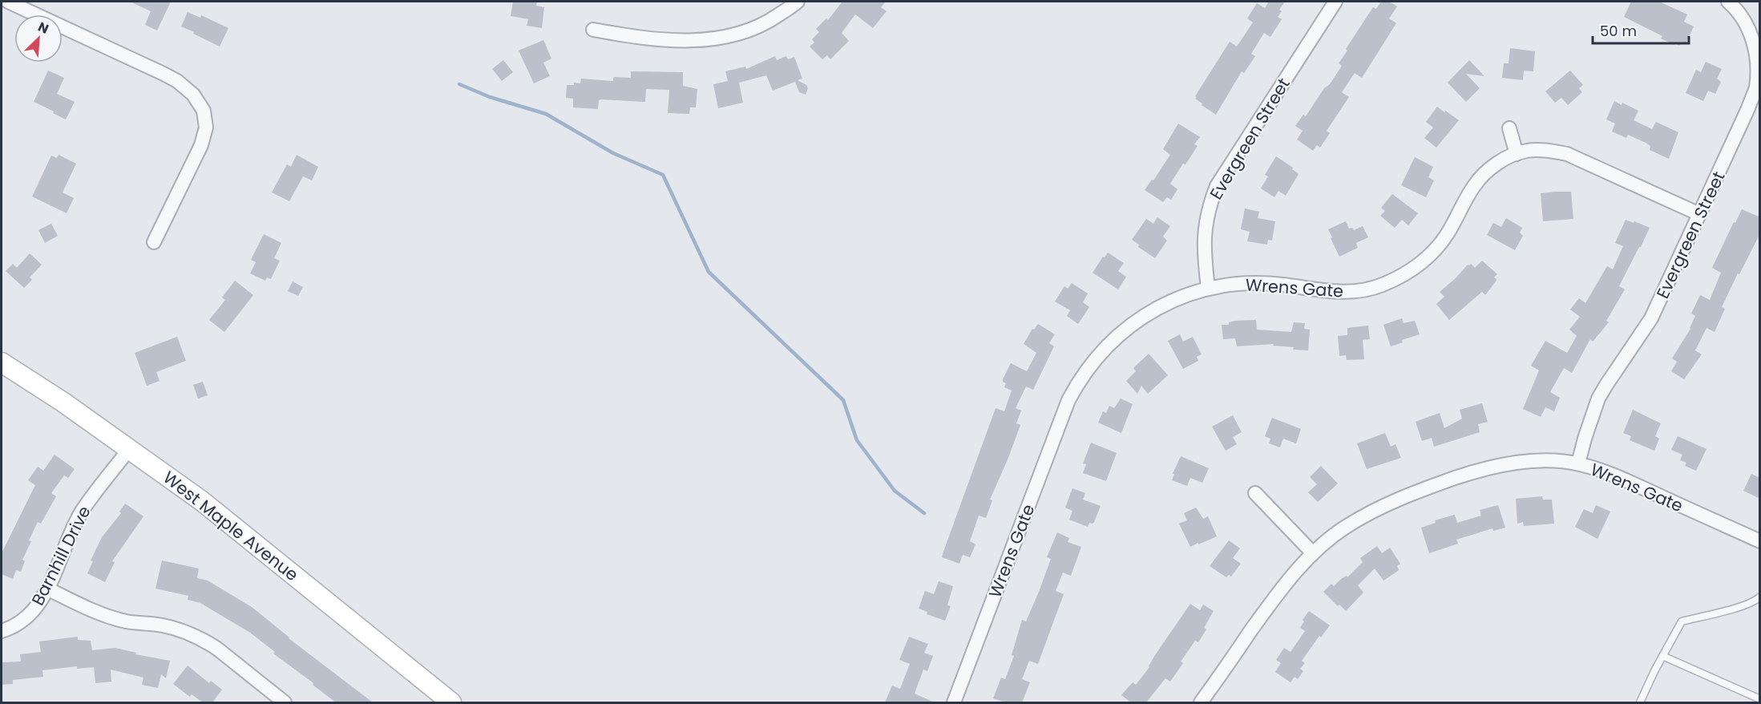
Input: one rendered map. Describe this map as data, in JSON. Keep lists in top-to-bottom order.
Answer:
{
  "streets": {
    "main road": ["West Maple Avenue"],
    "street": ["Evergreen Street", "Wrens Gate", "Barnhill Drive"]
  },
  "crossings": [
    ["Evergreen Street", "Wrens Gate"],
    ["West Maple Avenue", "Barnhill Drive"]
  ],
  "scale_bar": "50 m",
  "north": "top right"
}
